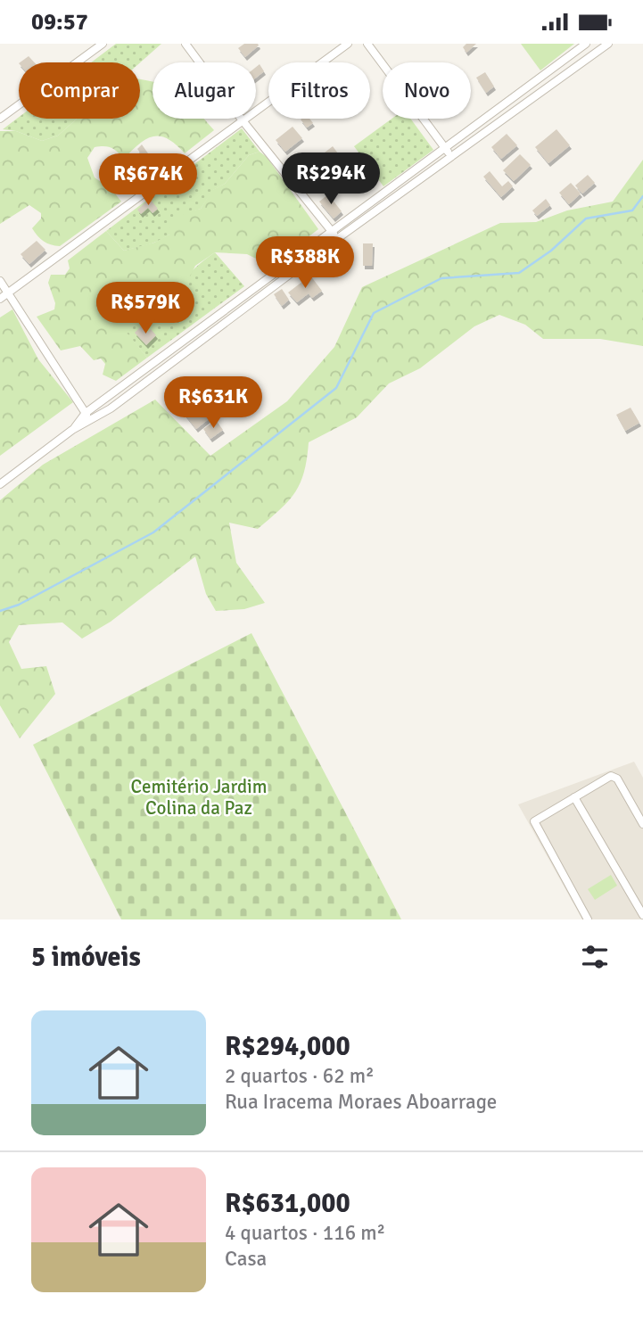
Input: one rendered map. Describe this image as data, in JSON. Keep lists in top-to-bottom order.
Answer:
{
  "parks": ["Cemitério Jardim Colina da Paz"],
  "page": {
    "status": "09:57",
    "chip": [
      "Comprar",
      "Alugar",
      "Filtros",
      "Novo"
    ],
    "price": [
      "R$294K",
      "R$674K",
      "R$388K",
      "R$579K",
      "R$631K"
    ],
    "heading": "5 imóveis",
    "list": [
      {
        "name": "R$294,000",
        "note": "2 quartos · 62 m² · Rua Iracema Moraes Aboarrage"
      },
      {
        "name": "R$631,000",
        "note": "4 quartos · 116 m² · Casa"
      }
    ]
  }
}
